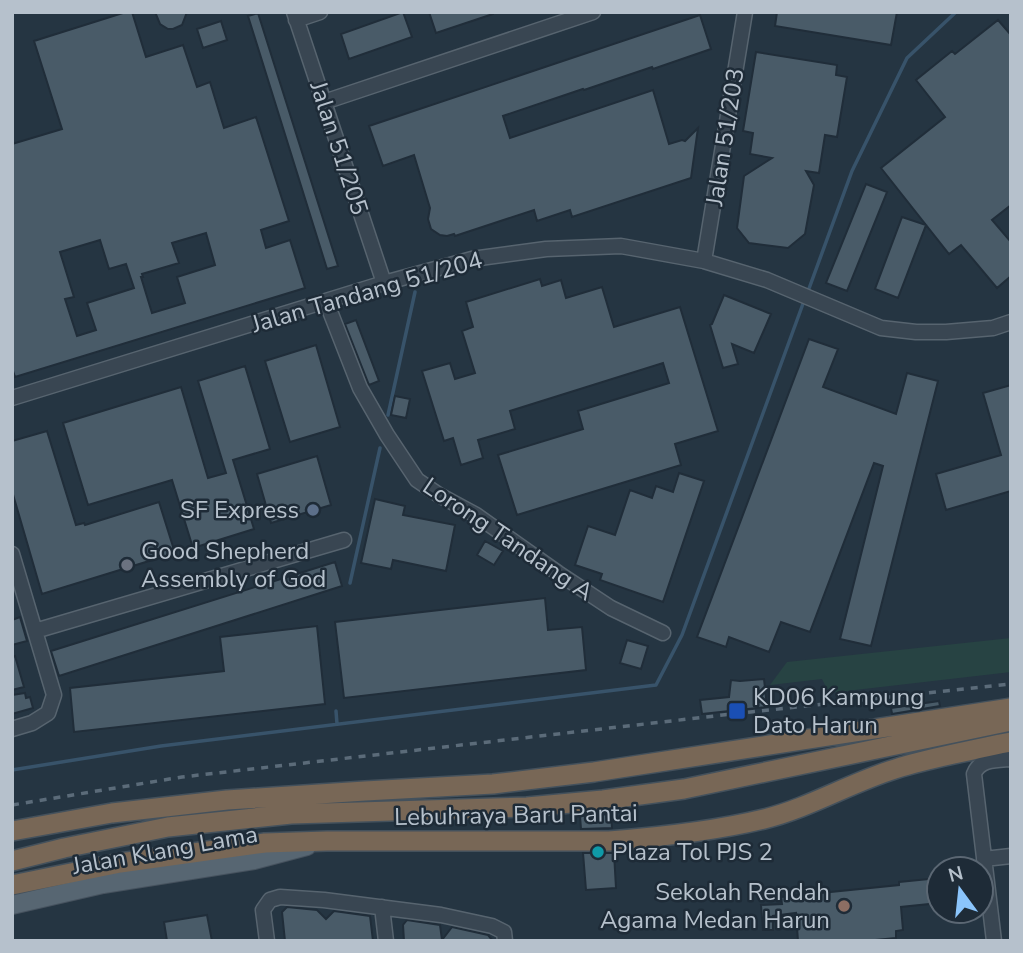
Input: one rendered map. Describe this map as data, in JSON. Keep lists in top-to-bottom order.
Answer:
{
  "streets": {
    "highway": ["Lebuhraya Baru Pantai"],
    "main road": ["Jalan Klang Lama"],
    "street": [
      "Jalan 51/203",
      "Jalan 51/205",
      "Jalan Tandang 51/204",
      "Lorong Tandang A"
    ]
  },
  "crossings": [
    ["Jalan 51/203", "Jalan Tandang 51/204"],
    ["Jalan 51/205", "Jalan Tandang 51/204"],
    ["Jalan Tandang 51/204", "Lorong Tandang A"],
    ["Lebuhraya Baru Pantai", "Jalan Klang Lama"]
  ],
  "places": {
    "other": [
      "SF Express",
      "Good Shepherd Assembly of God",
      "Plaza Tol PJS 2",
      "Sekolah Rendah Agama Medan Harun"
    ],
    "transit": ["KD06 Kampung Dato Harun"]
  },
  "north": "top"
}
